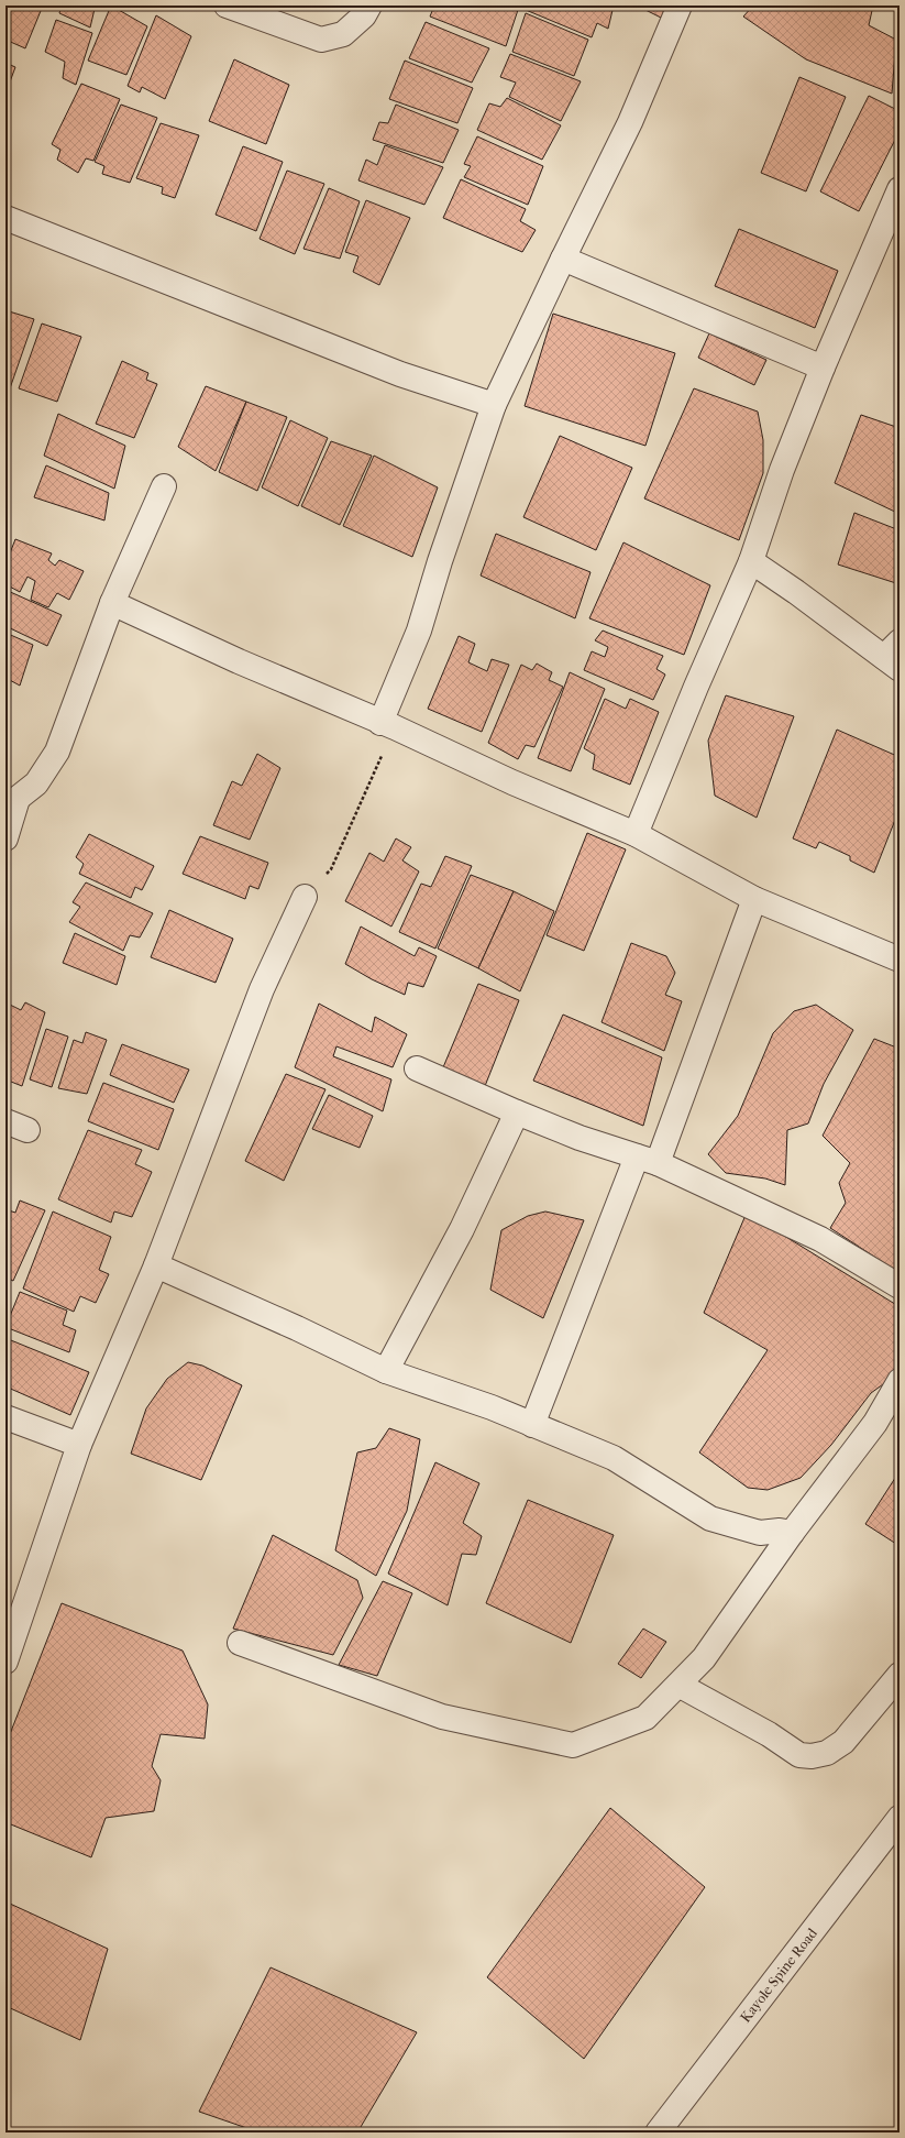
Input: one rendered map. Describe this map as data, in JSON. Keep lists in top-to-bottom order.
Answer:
{
  "streets": {
    "street": ["Kayole Spine Road"]
  }
}
